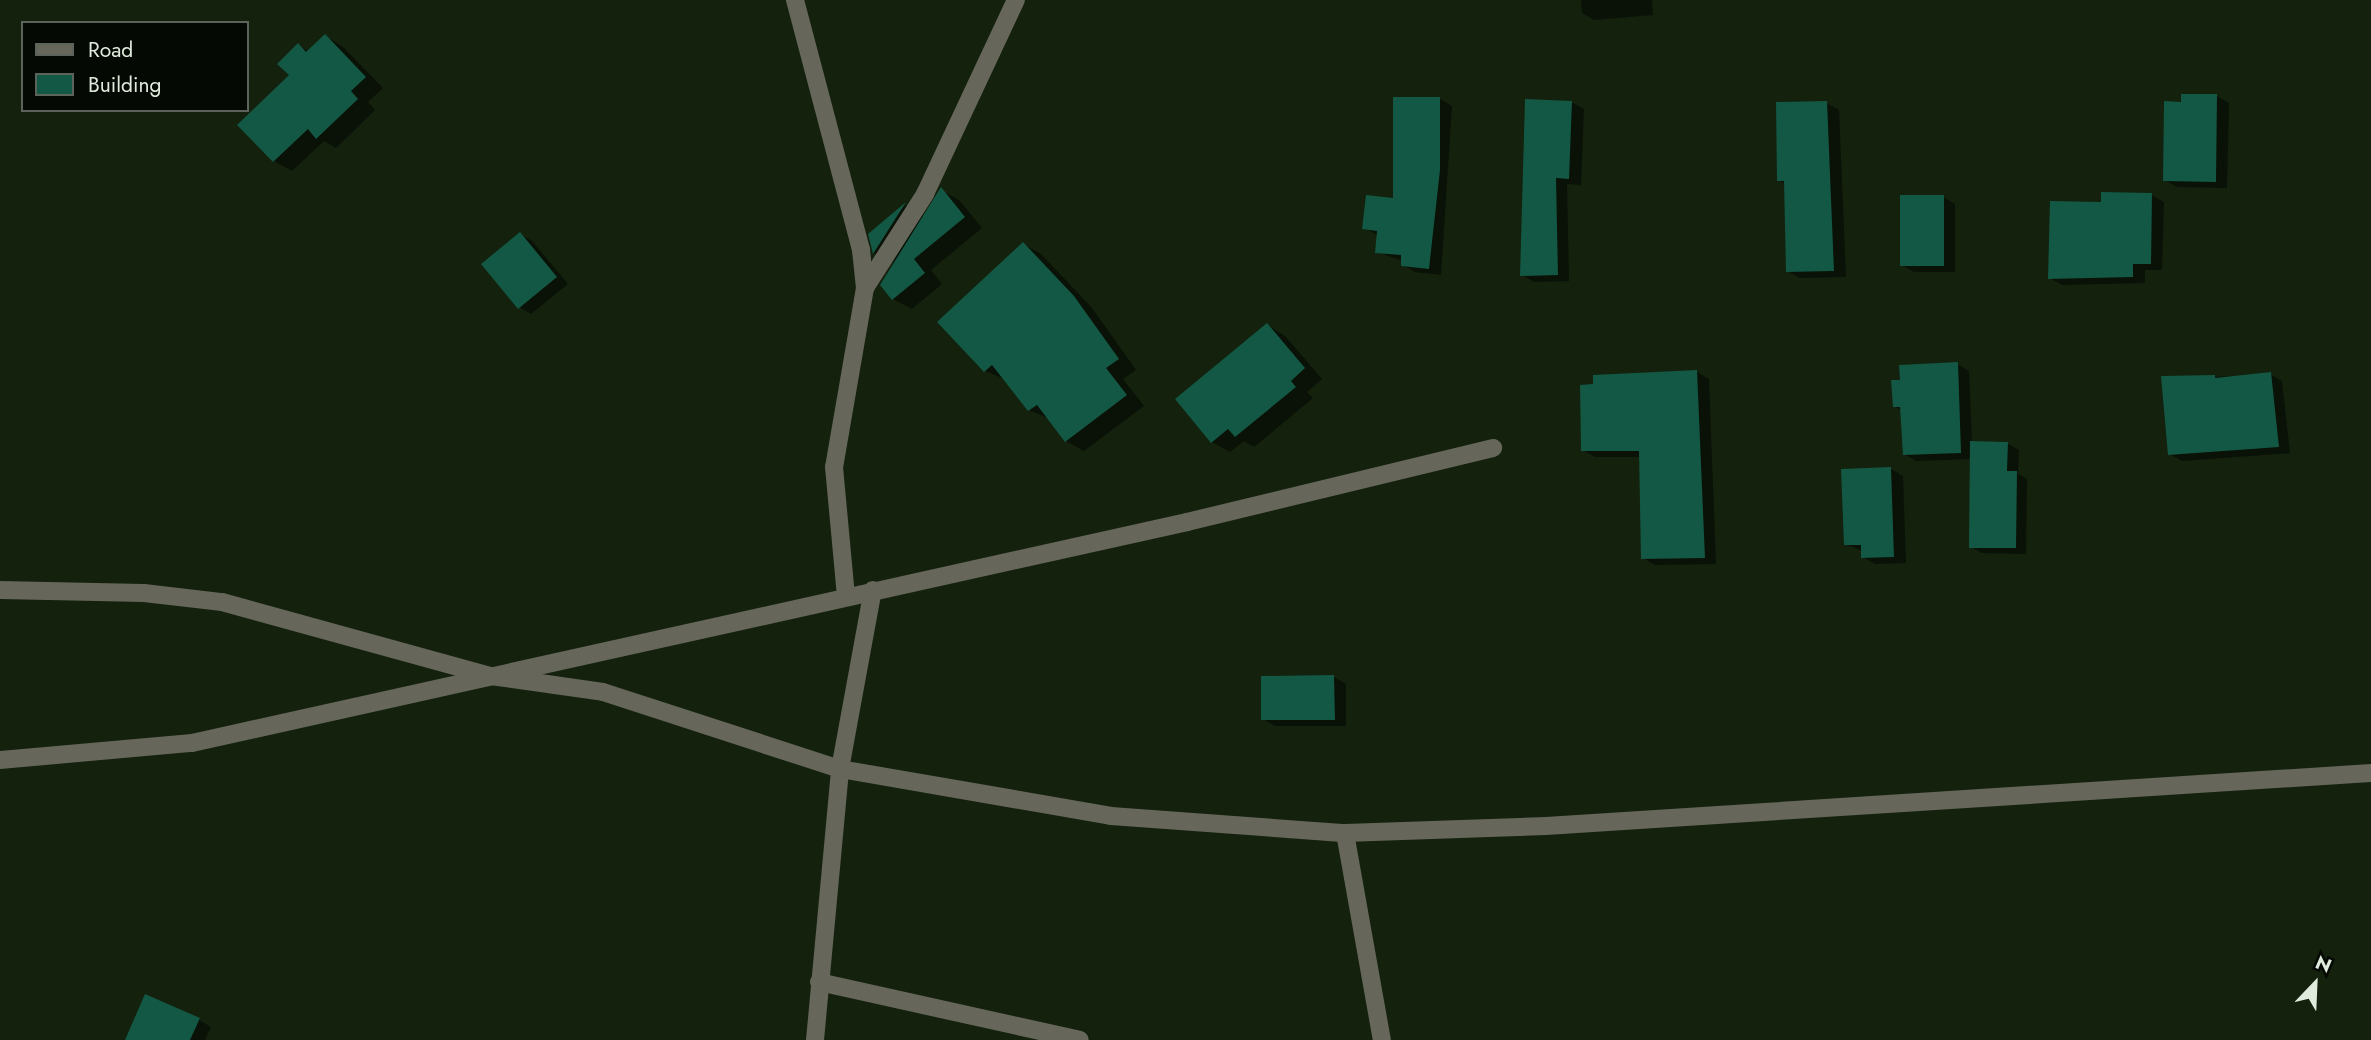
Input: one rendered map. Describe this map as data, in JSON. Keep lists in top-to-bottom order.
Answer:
{
  "legend": ["Road", "Building"],
  "north": "top right"
}
